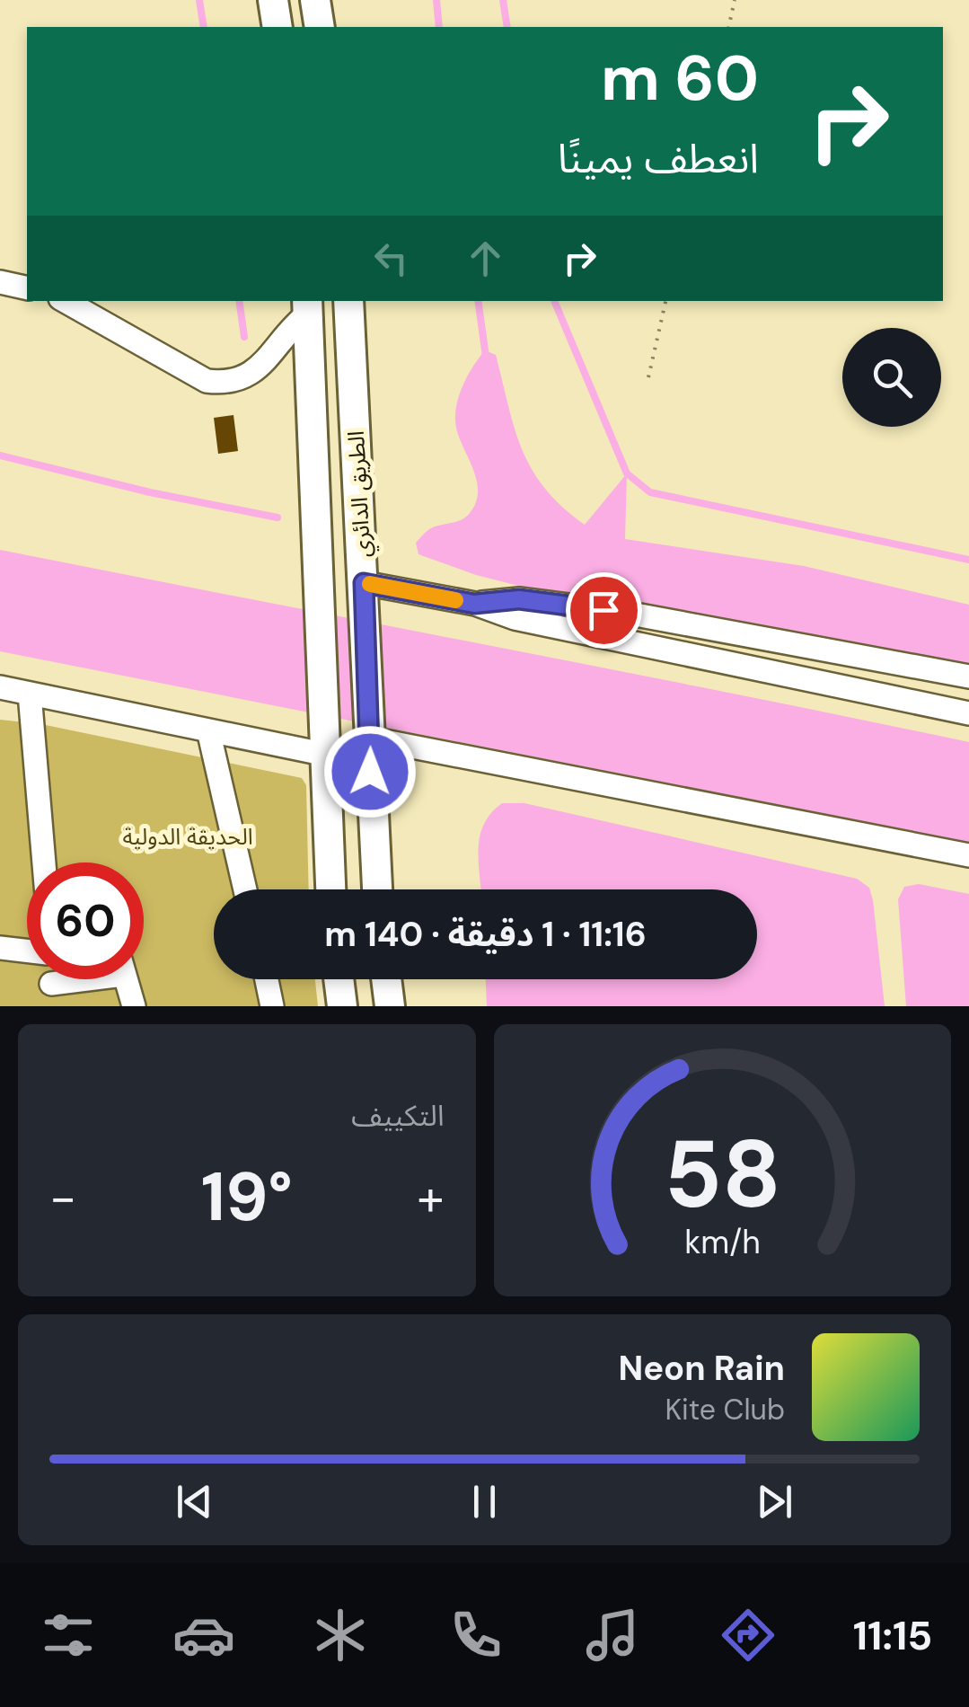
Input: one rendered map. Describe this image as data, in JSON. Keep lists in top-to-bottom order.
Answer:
{
  "streets": {
    "main road": ["الطريق الدائري"]
  },
  "parks": ["الحديقة الدولية"],
  "page": {
    "turn": ["60 m", "انعطف يمينًا"],
    "limit": "60",
    "trip": "11:16 · 1 دقيقة · 140 m",
    "tile": "التكييف",
    "heat": ["−", "19°", "+"],
    "song": ["Neon Rain", "Kite Club"],
    "tabs": "11:15",
    "gauge": ["58", "km/h"]
  }
}
